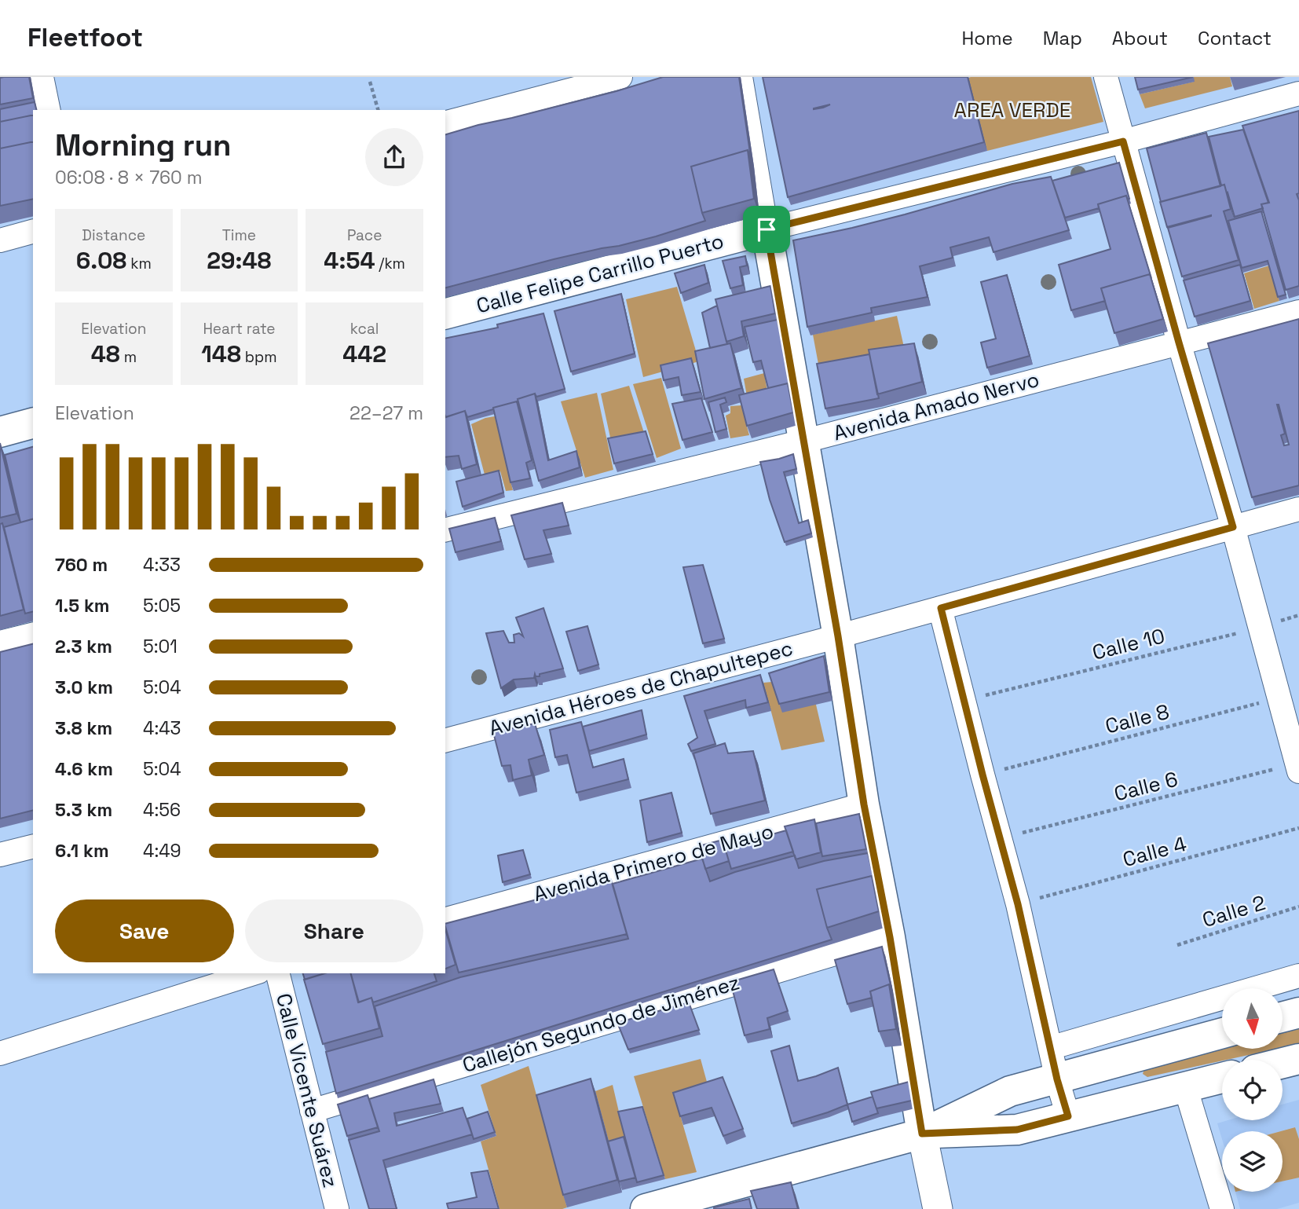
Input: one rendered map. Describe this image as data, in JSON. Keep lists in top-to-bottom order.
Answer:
{
  "streets": {
    "main road": ["Calle Felipe Carrillo Puerto"],
    "street": [
      "Avenida Amado Nervo",
      "Avenida Héroes de Chapultepec",
      "Avenida Primero de Mayo",
      "Callejón Segundo de Jiménez",
      "Calle Vicente Suárez"
    ],
    "path": [
      "Calle 10",
      "Calle 8",
      "Calle 6",
      "Calle 4",
      "Calle 2"
    ]
  },
  "crossings": [
    ["Callejón Segundo de Jiménez", "Calle Vicente Suárez"]
  ],
  "parks": ["AREA VERDE"],
  "north": "bottom",
  "page": {
    "header": "Fleetfoot",
    "nav": [
      "Home",
      "Map",
      "About",
      "Contact"
    ],
    "heading": ["Morning run", "06:08 · 8 × 760 m"],
    "stats": [
      ["Distance", "6.08 km"],
      ["Time", "29:48"],
      ["Pace", "4:54 /km"],
      ["Elevation", "48 m"],
      ["Heart rate", "148 bpm"],
      ["kcal", "442"]
    ],
    "chart": ["Elevation", "22–27 m"],
    "list": [
      {
        "name": "760 m",
        "note": "4:33"
      },
      {
        "name": "1.5 km",
        "note": "5:05"
      },
      {
        "name": "2.3 km",
        "note": "5:01"
      },
      {
        "name": "3.0 km",
        "note": "5:04"
      },
      {
        "name": "3.8 km",
        "note": "4:43"
      },
      {
        "name": "4.6 km",
        "note": "5:04"
      },
      {
        "name": "5.3 km",
        "note": "4:56"
      },
      {
        "name": "6.1 km",
        "note": "4:49"
      }
    ],
    "buttons": ["Save", "Share"]
  }
}
